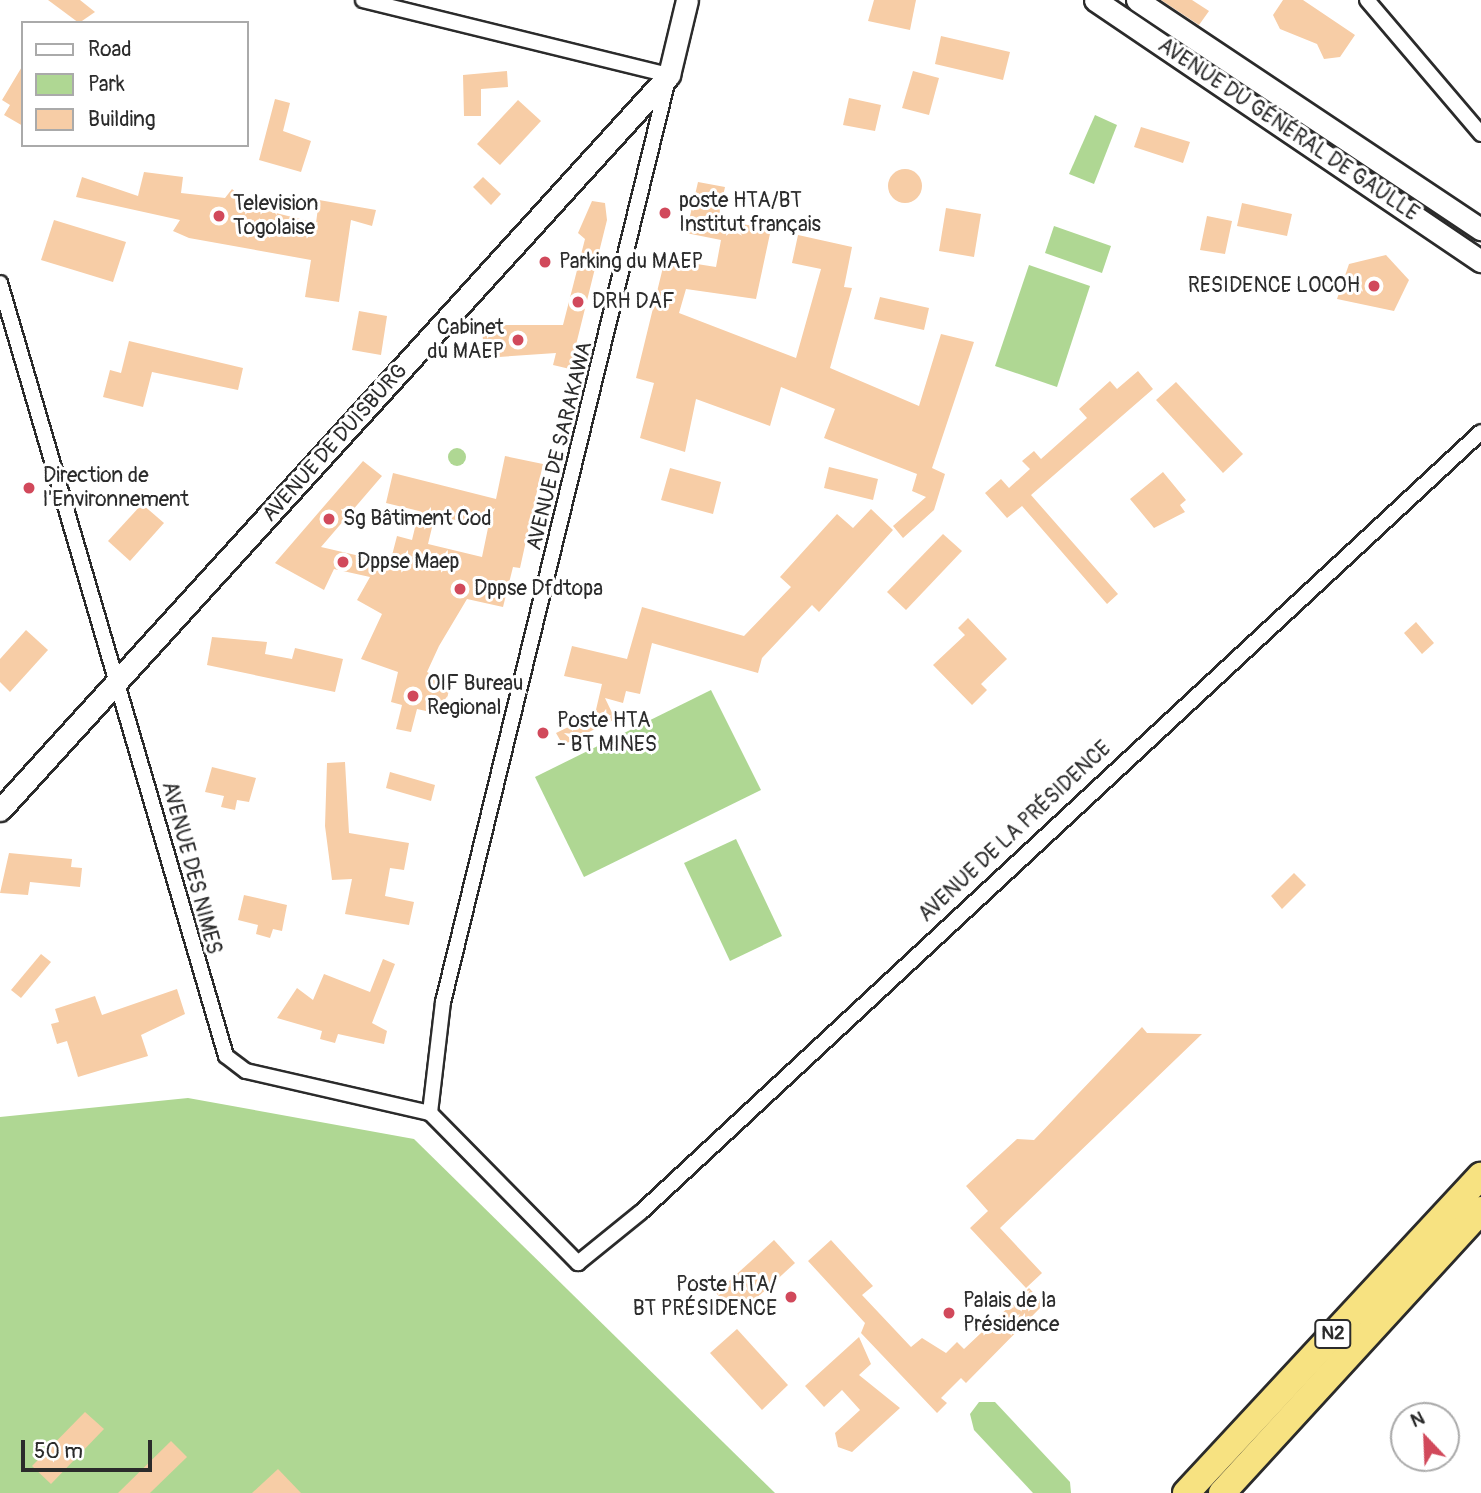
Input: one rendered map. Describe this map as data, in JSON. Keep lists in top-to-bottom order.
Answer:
{
  "streets": {
    "highway": ["N2"],
    "street": [
      "AVENUE DU GÉNÉRAL DE GAULLE",
      "AVENUE DE DUISBURG",
      "AVENUE DE SARAKAWA",
      "AVENUE DE LA PRÉSIDENCE",
      "AVENUE DES NIMES"
    ]
  },
  "crossings": [
    ["AVENUE DE DUISBURG", "AVENUE DE SARAKAWA"],
    ["AVENUE DE DUISBURG", "AVENUE DES NIMES"],
    ["AVENUE DE SARAKAWA", "AVENUE DE LA PRÉSIDENCE"],
    ["AVENUE DE SARAKAWA", "AVENUE DES NIMES"],
    ["AVENUE DE LA PRÉSIDENCE", "AVENUE DES NIMES"]
  ],
  "places": [
    "poste HTA/BT Institut français",
    "Television Togolaise",
    "Parking du MAEP",
    "RESIDENCE LOCOH",
    "DRH DAF",
    "Cabinet du MAEP",
    "Direction de l'Environnement",
    "Sg Bâtiment Cod",
    "Dppse Maep",
    "Dppse Dfdtopa",
    "OIF Bureau Regional",
    "Poste HTA - BT MINES",
    "Poste HTA/ BT PRÉSIDENCE",
    "Palais de la Présidence"
  ],
  "legend": ["Road", "Park", "Building"],
  "scale_bar": "50 m",
  "north": "top left"
}
